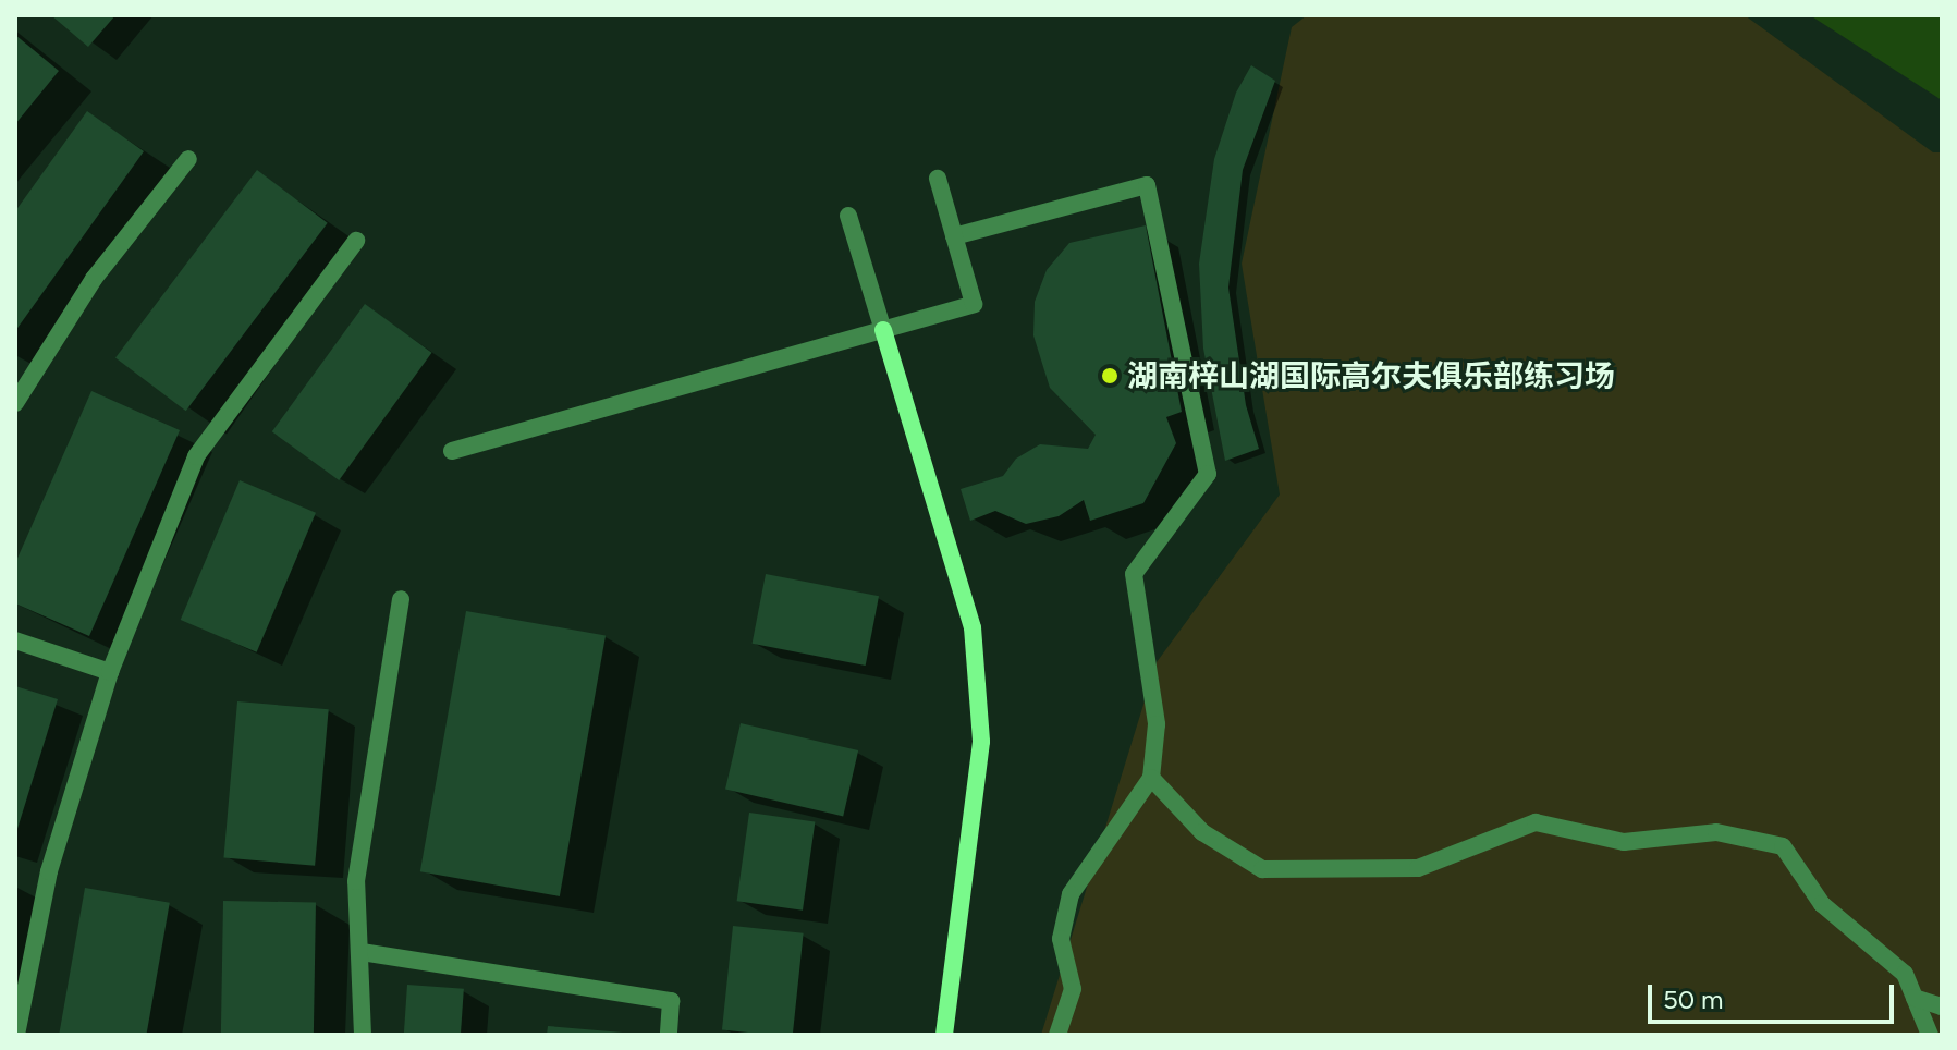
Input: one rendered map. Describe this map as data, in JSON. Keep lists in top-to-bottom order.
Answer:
{
  "places": ["湖南梓山湖国际高尔夫俱乐部练习场"],
  "scale_bar": "50 m"
}
